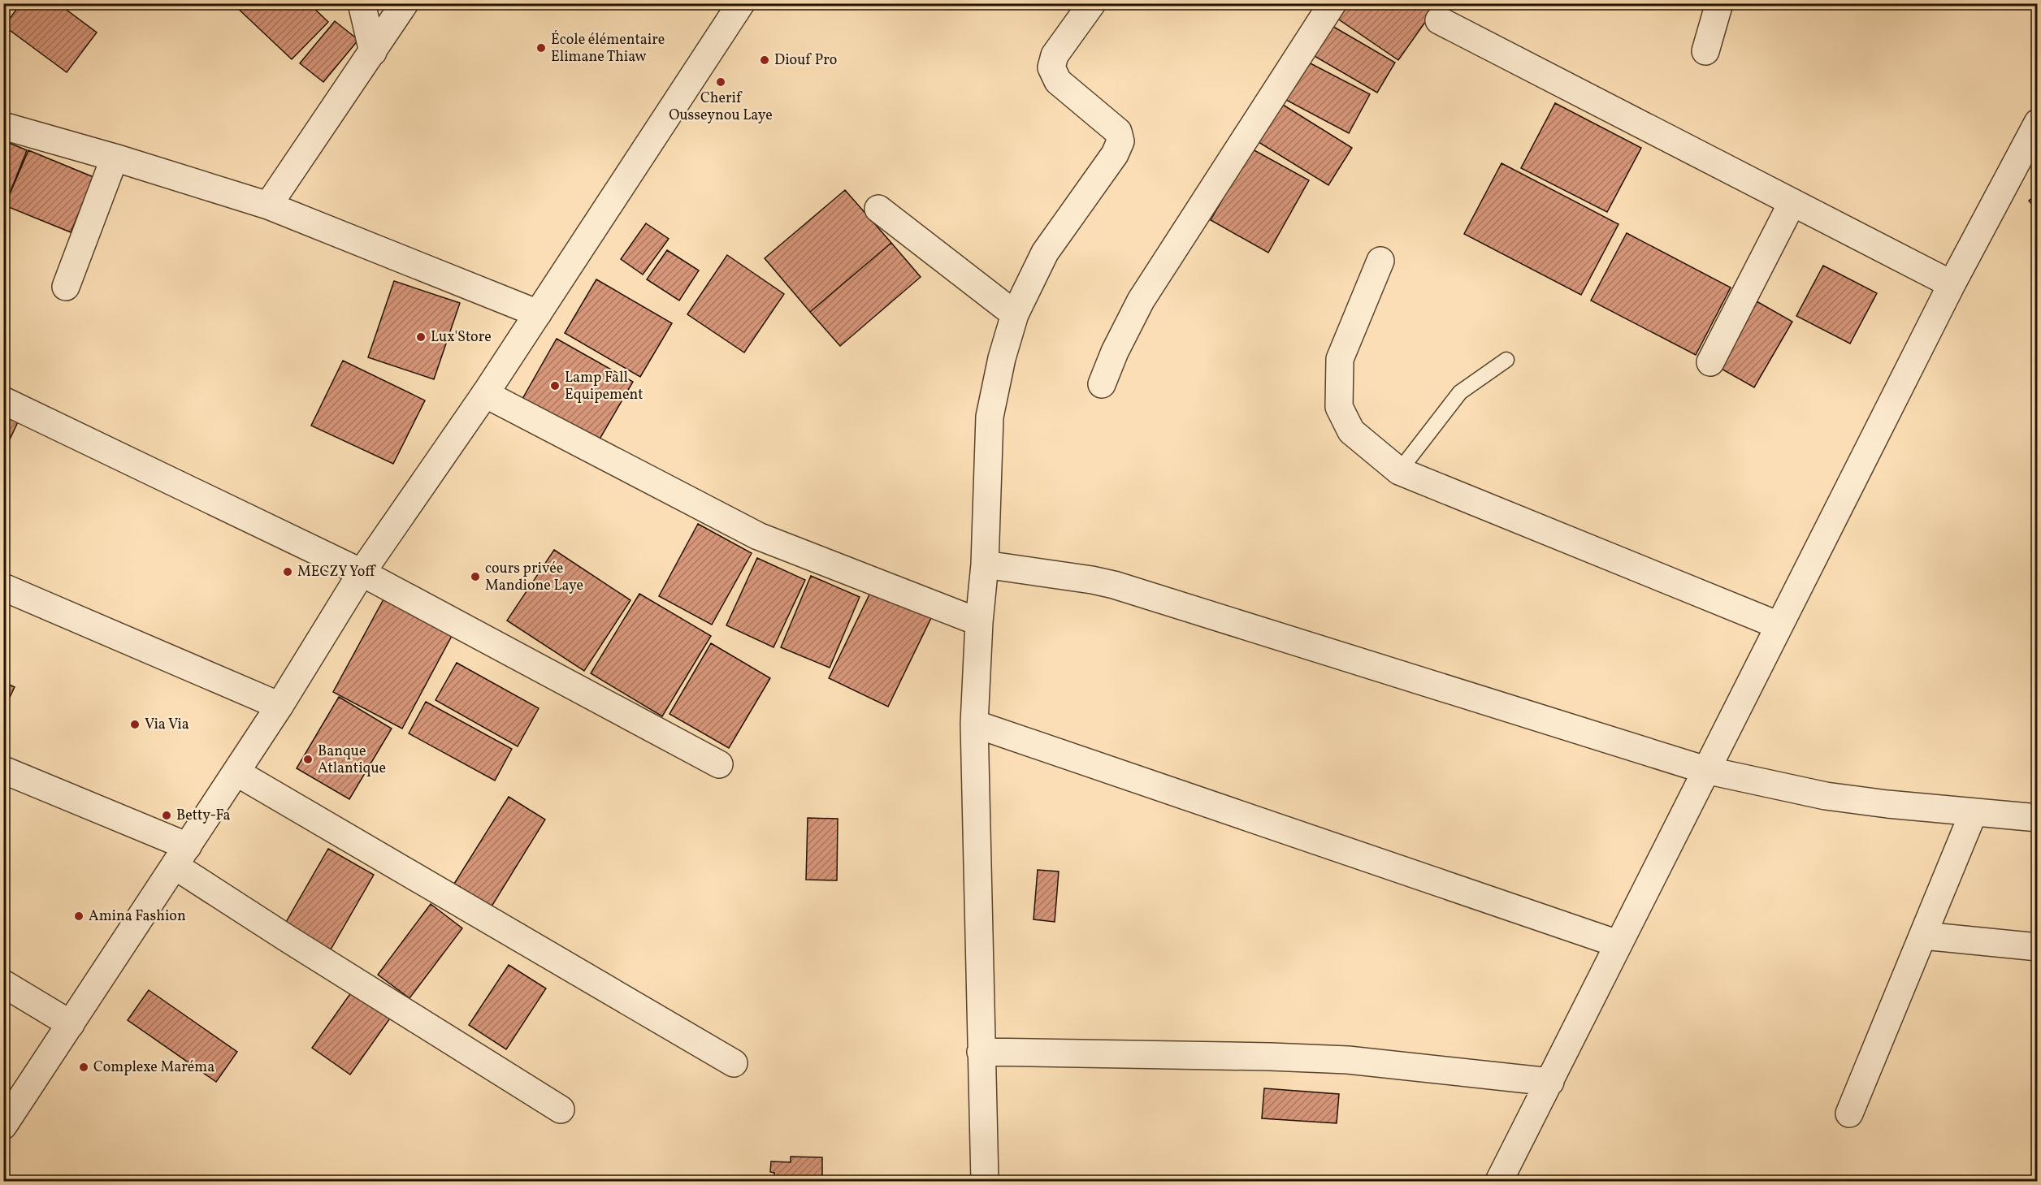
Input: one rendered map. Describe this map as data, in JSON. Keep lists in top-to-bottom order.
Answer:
{
  "places": [
    "École élémentaire Elimane Thiaw",
    "Diouf Pro",
    "Cherif Ousseynou Laye",
    "Lux'Store",
    "Lamp Fall Equipement",
    "MECZY Yoff",
    "cours privée Mandione Laye",
    "Via Via",
    "Banque Atlantique",
    "Betty-Fa",
    "Amina Fashion",
    "Complexe Maréma"
  ]
}
